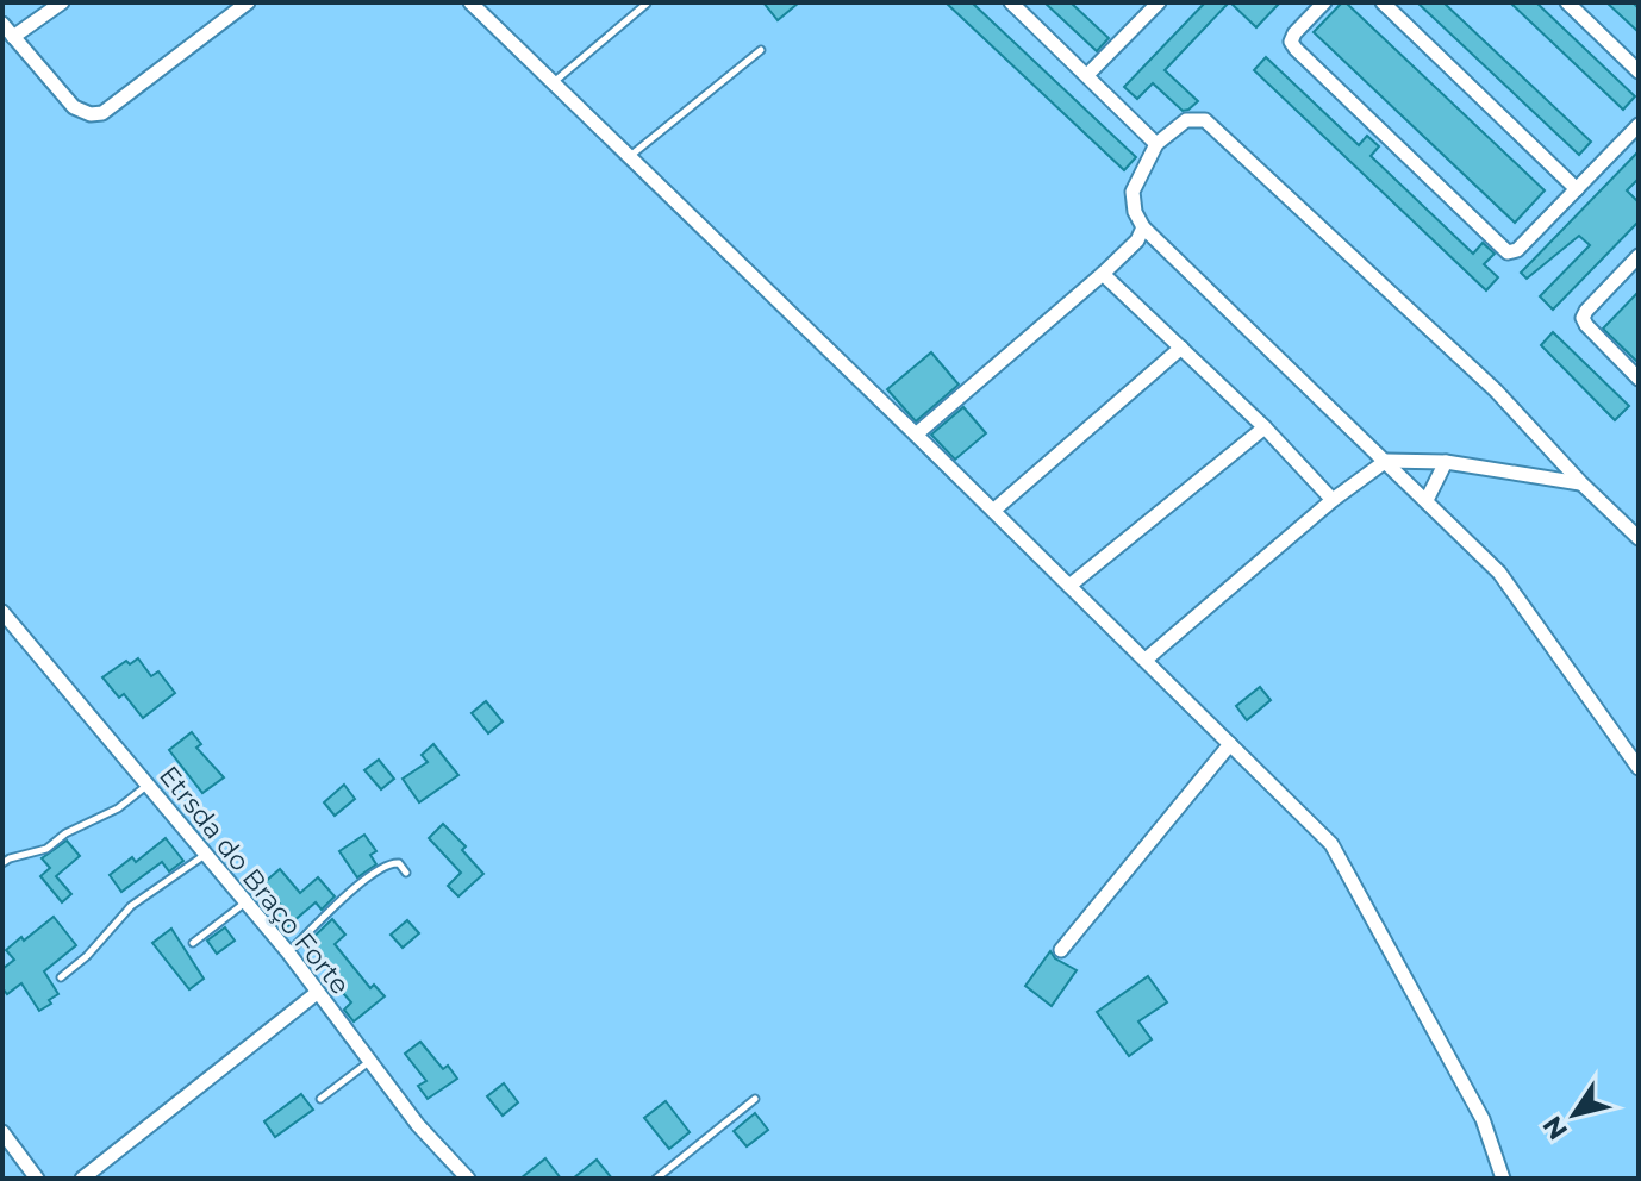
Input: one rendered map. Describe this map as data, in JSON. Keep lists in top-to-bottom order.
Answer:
{
  "streets": {
    "street": ["Etrsda do Braço Forte"]
  },
  "north": "bottom left"
}
